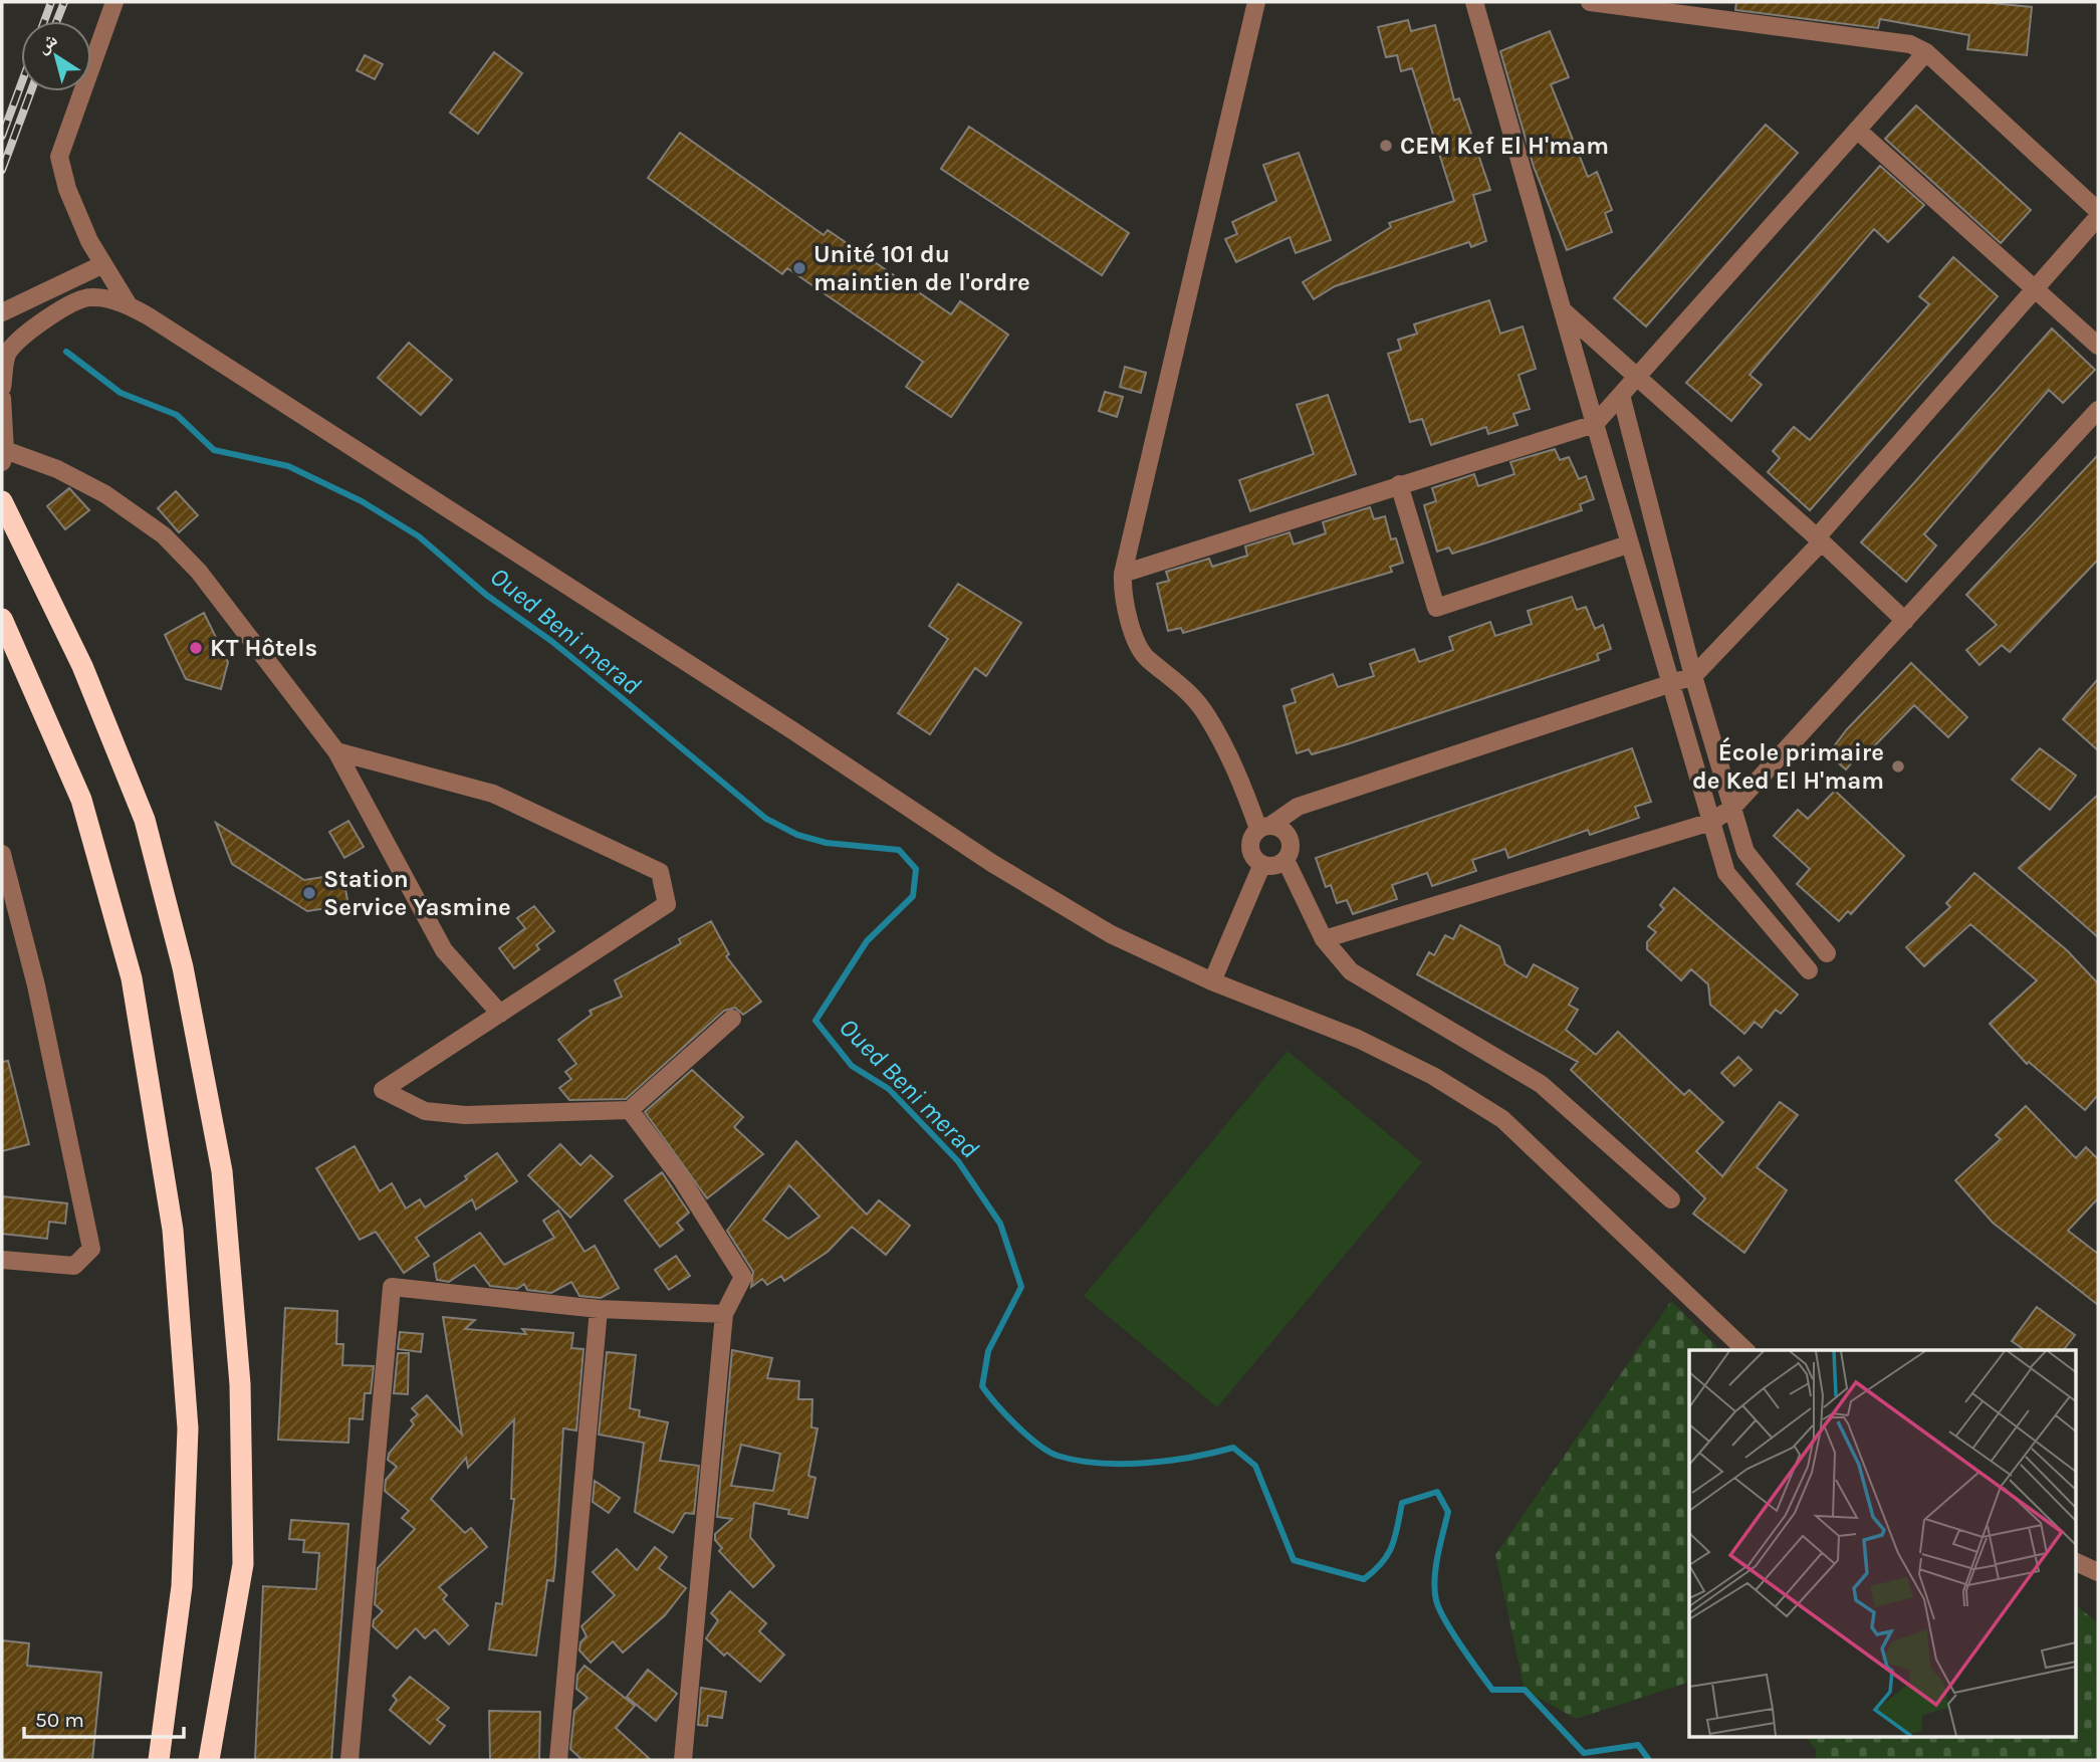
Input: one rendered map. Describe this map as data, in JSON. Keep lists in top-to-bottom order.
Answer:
{
  "water": ["Oued Beni merad"],
  "places": [
    "CEM Kef El H'mam",
    "Unité 101 du maintien de l'ordre",
    "KT Hôtels",
    "École primaire de Ked El H'mam",
    "Station Service Yasmine"
  ],
  "scale_bar": "50 m",
  "north": "top left"
}
